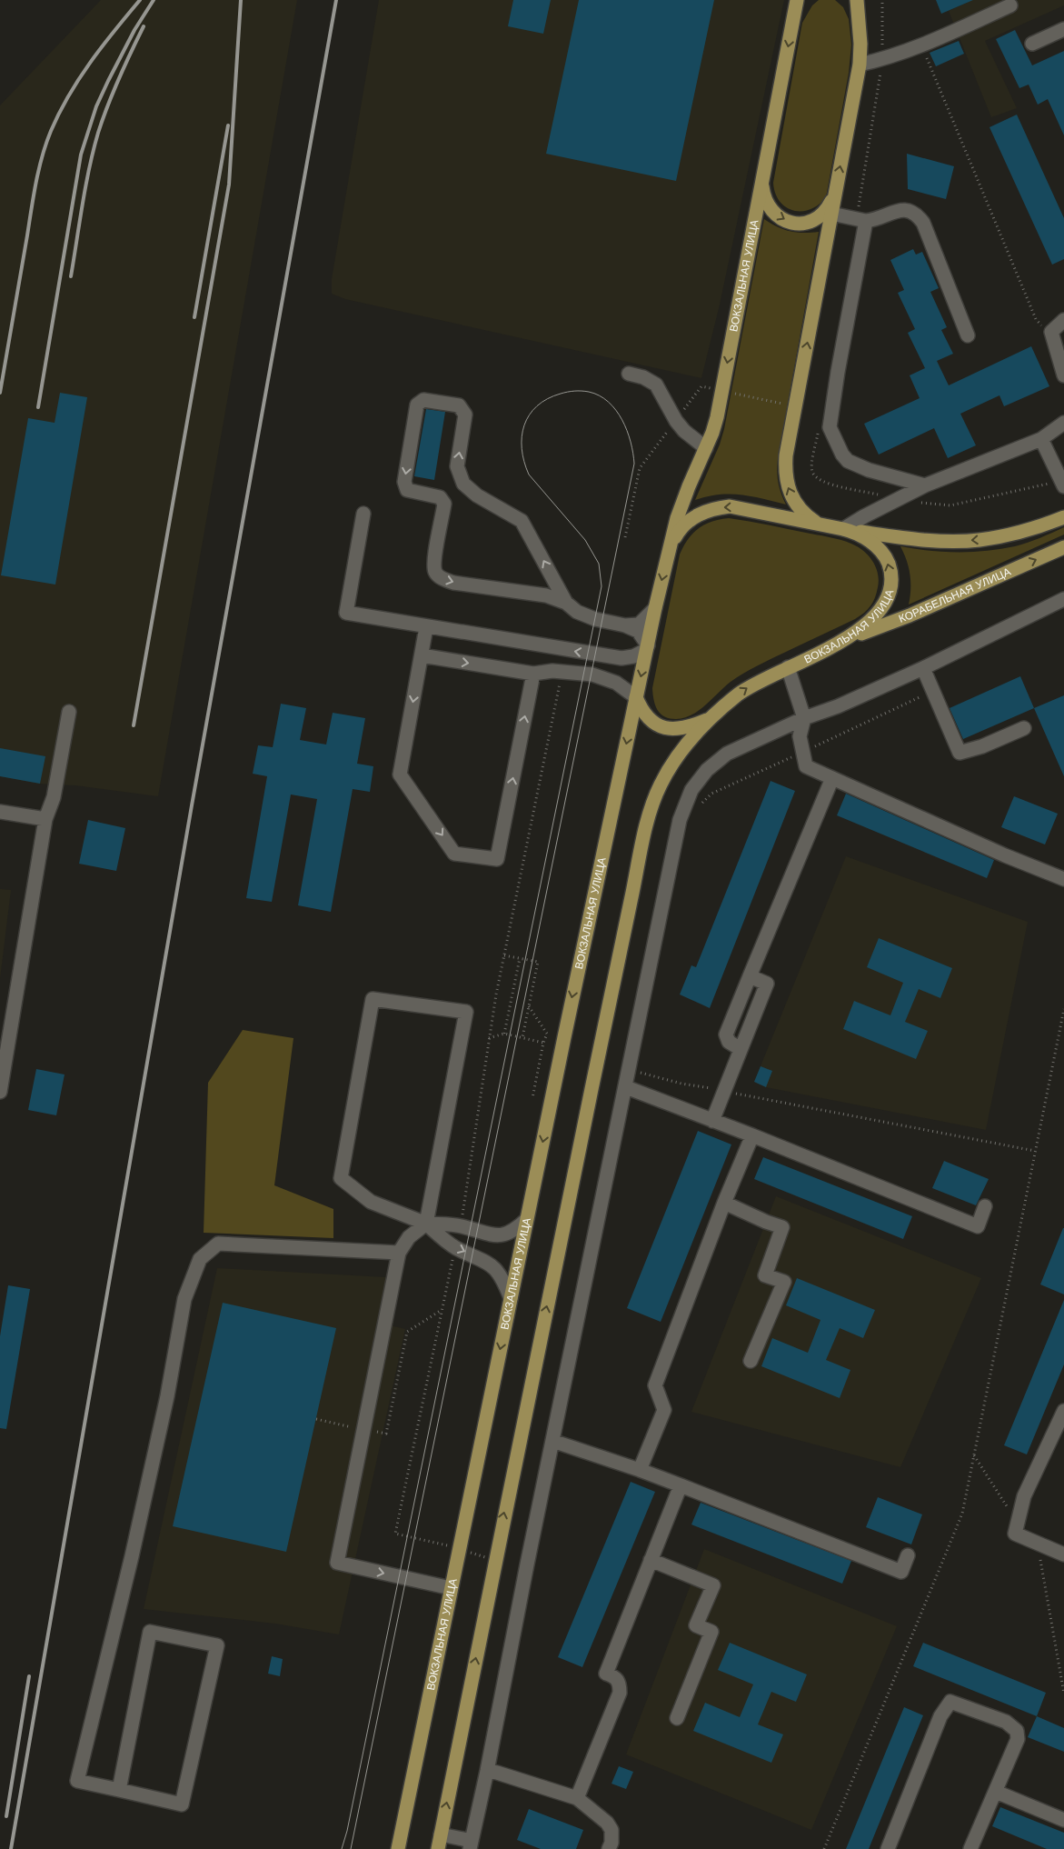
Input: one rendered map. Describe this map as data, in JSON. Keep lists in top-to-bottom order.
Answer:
{
  "streets": {
    "main road": ["ВОКЗАЛЬНАЯ УЛИЦА", "КОРАБЕЛЬНАЯ УЛИЦА"]
  },
  "crossings": [
    ["ВОКЗАЛЬНАЯ УЛИЦА", "КОРАБЕЛЬНАЯ УЛИЦА"]
  ]
}
